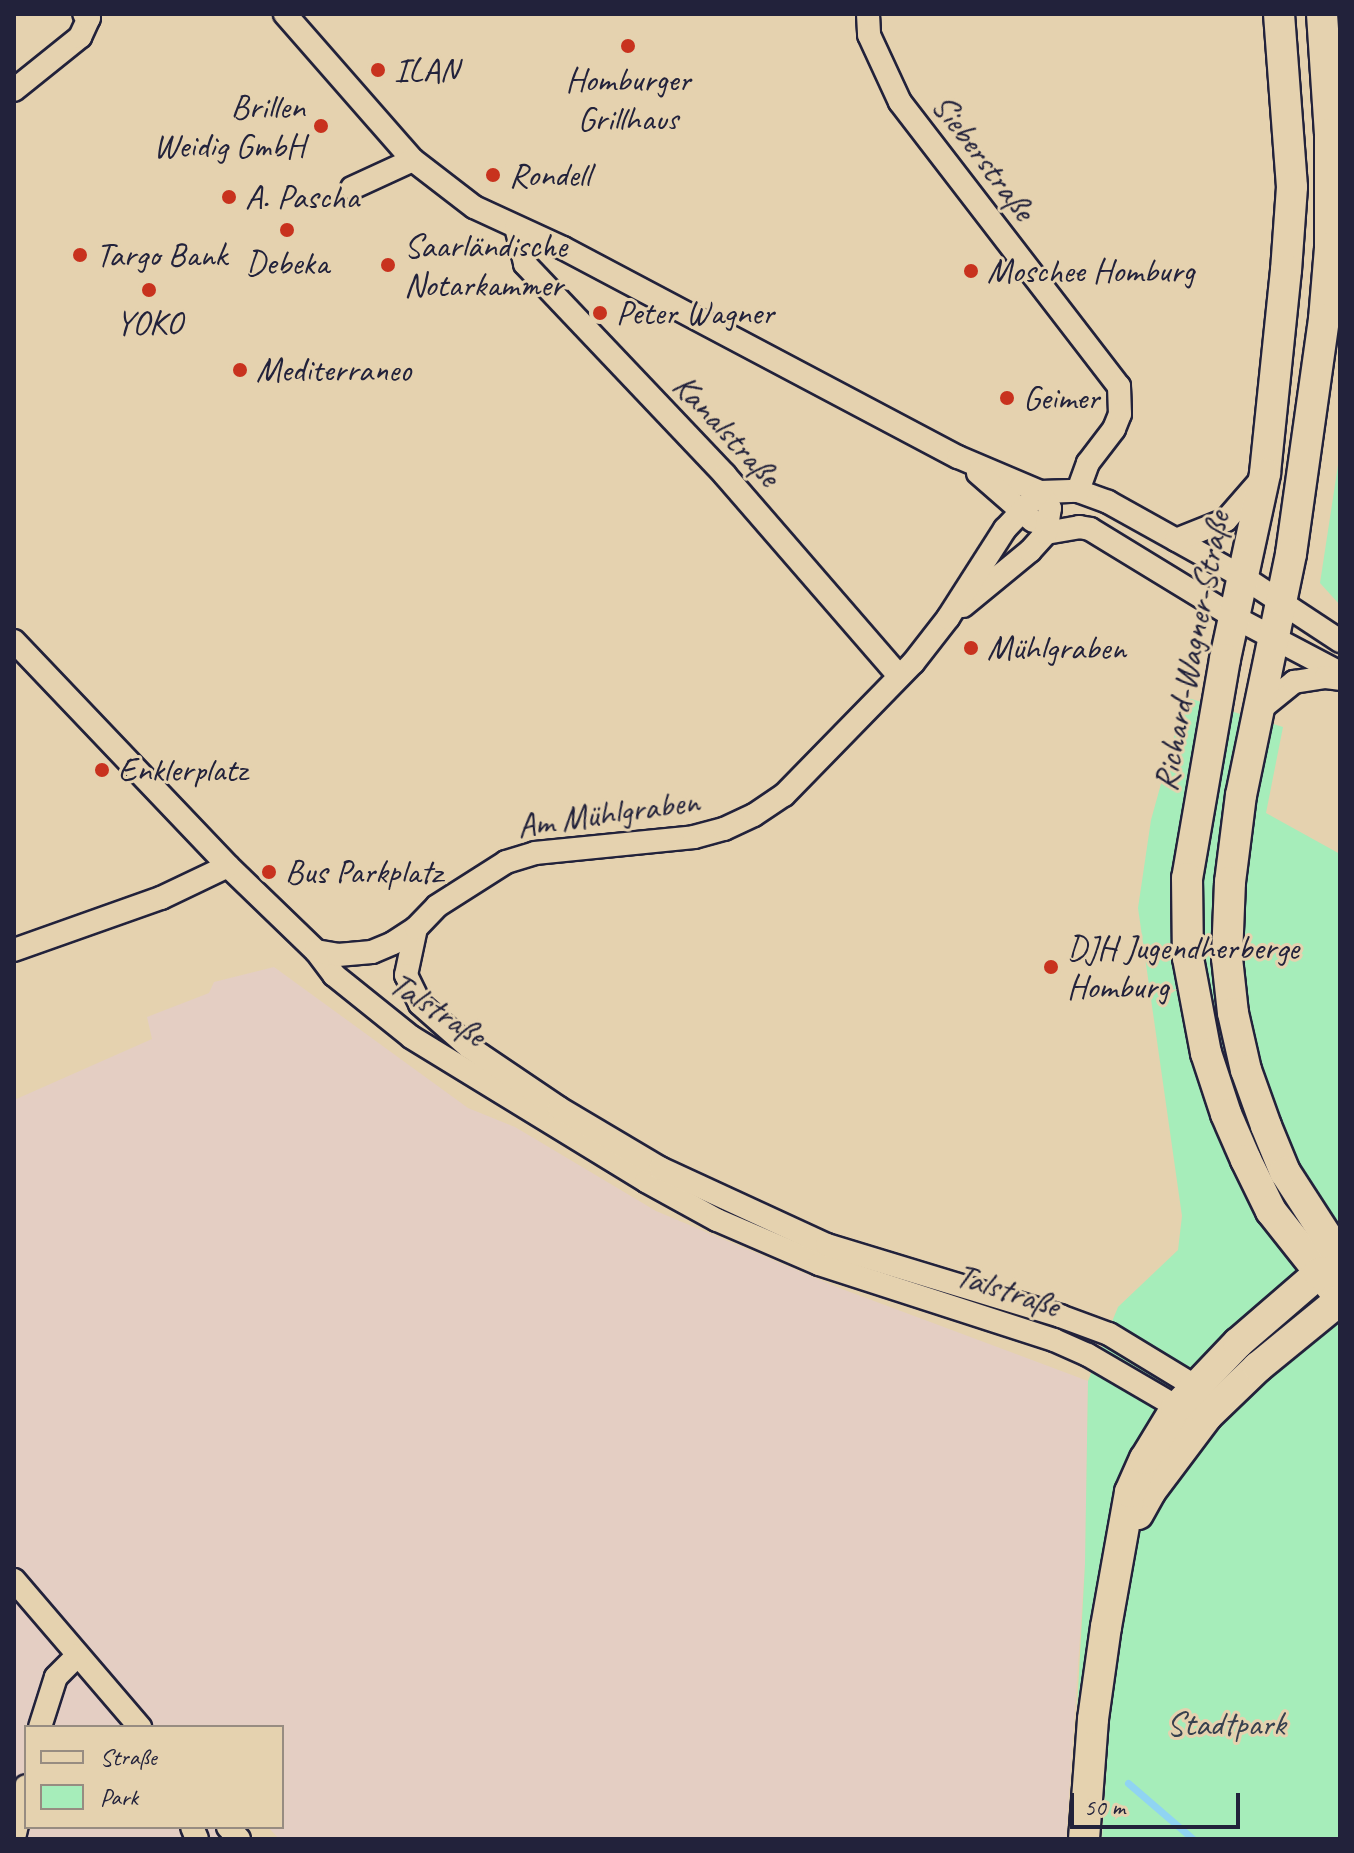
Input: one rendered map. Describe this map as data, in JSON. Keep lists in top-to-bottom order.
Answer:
{
  "streets": {
    "main road": ["Richard-Wagner-Straße"],
    "street": [
      "Sieberstraße",
      "Kanalstraße",
      "Am Mühlgraben",
      "Talstraße"
    ]
  },
  "crossings": [
    ["Kanalstraße", "Am Mühlgraben"],
    ["Am Mühlgraben", "Talstraße"]
  ],
  "parks": ["Stadtpark"],
  "places": [
    "Homburger Grillhaus",
    "ILAN",
    "Brillen Weidig GmbH",
    "Rondell",
    "A. Pascha",
    "Debeka",
    "Targo Bank",
    "Saarländische Notarkammer",
    "Moschee Homburg",
    "YOKO",
    "Peter Wagner",
    "Mediterraneo",
    "Geimer",
    "Mühlgraben",
    "Enklerplatz",
    "Bus Parkplatz",
    "DJH Jugendherberge Homburg"
  ],
  "legend": ["Straße", "Park"],
  "scale_bar": "50 m"
}
